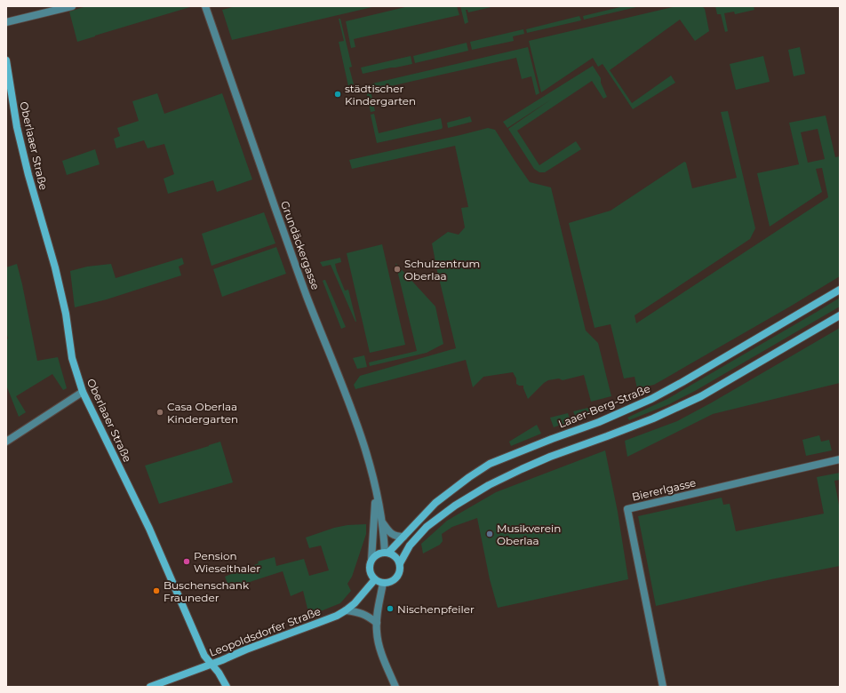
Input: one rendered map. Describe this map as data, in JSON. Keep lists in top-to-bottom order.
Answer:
{
  "streets": {
    "main road": ["Oberlaaer Straße", "Laaer-Berg-Straße", "Leopoldsdorfer Straße"],
    "street": ["Grundäckergasse", "Biererlgasse"]
  },
  "crossings": [
    ["Oberlaaer Straße", "Leopoldsdorfer Straße"],
    ["Grundäckergasse", "Laaer-Berg-Straße"],
    ["Grundäckergasse", "Leopoldsdorfer Straße"],
    ["Laaer-Berg-Straße", "Leopoldsdorfer Straße"]
  ],
  "places": [
    "städtischer Kindergarten",
    "Schulzentrum Oberlaa",
    "Casa Oberlaa Kindergarten",
    "Musikverein Oberlaa",
    "Pension Wieselthaler",
    "Buschenschank Frauneder",
    "Nischenpfeiler"
  ]
}
